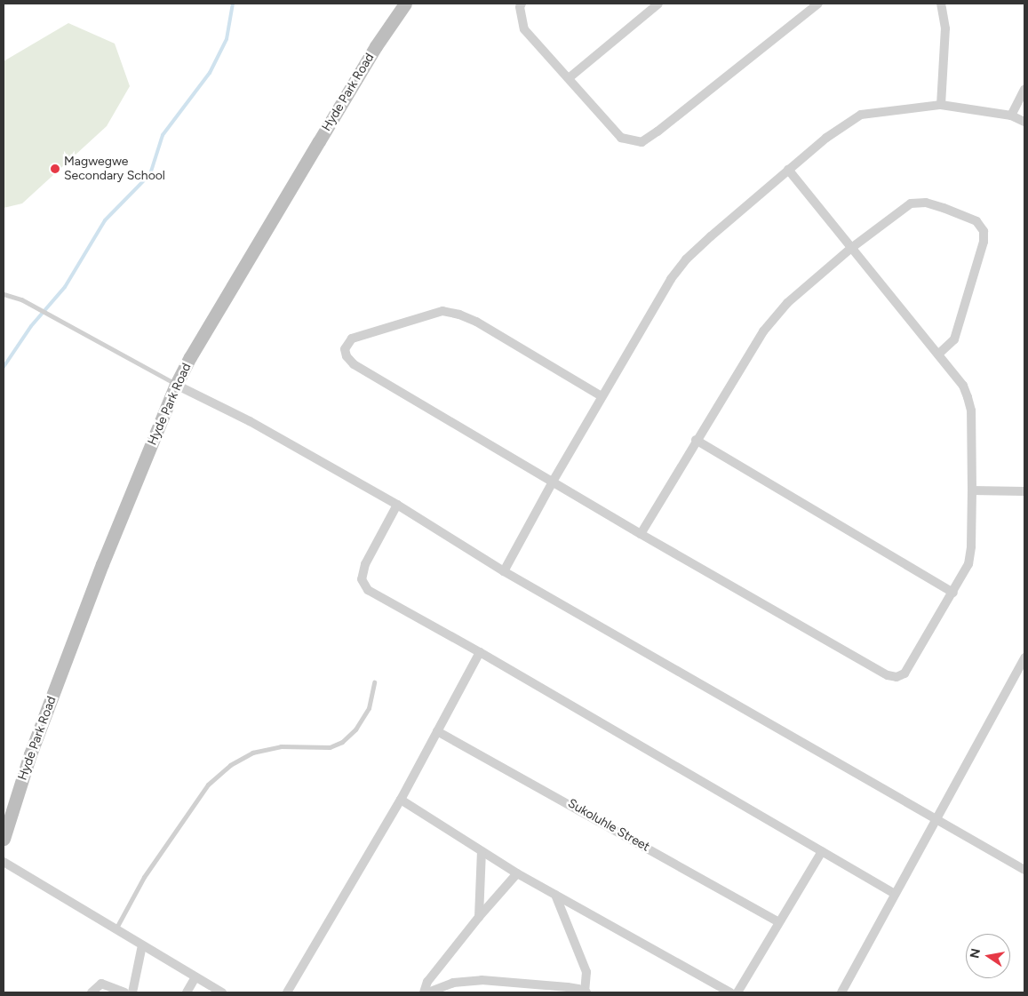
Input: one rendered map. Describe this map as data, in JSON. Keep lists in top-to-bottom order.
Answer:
{
  "streets": {
    "street": ["Hyde Park Road", "Sukoluhle Street"]
  },
  "places": ["Magwegwe Secondary School"],
  "north": "left"
}
